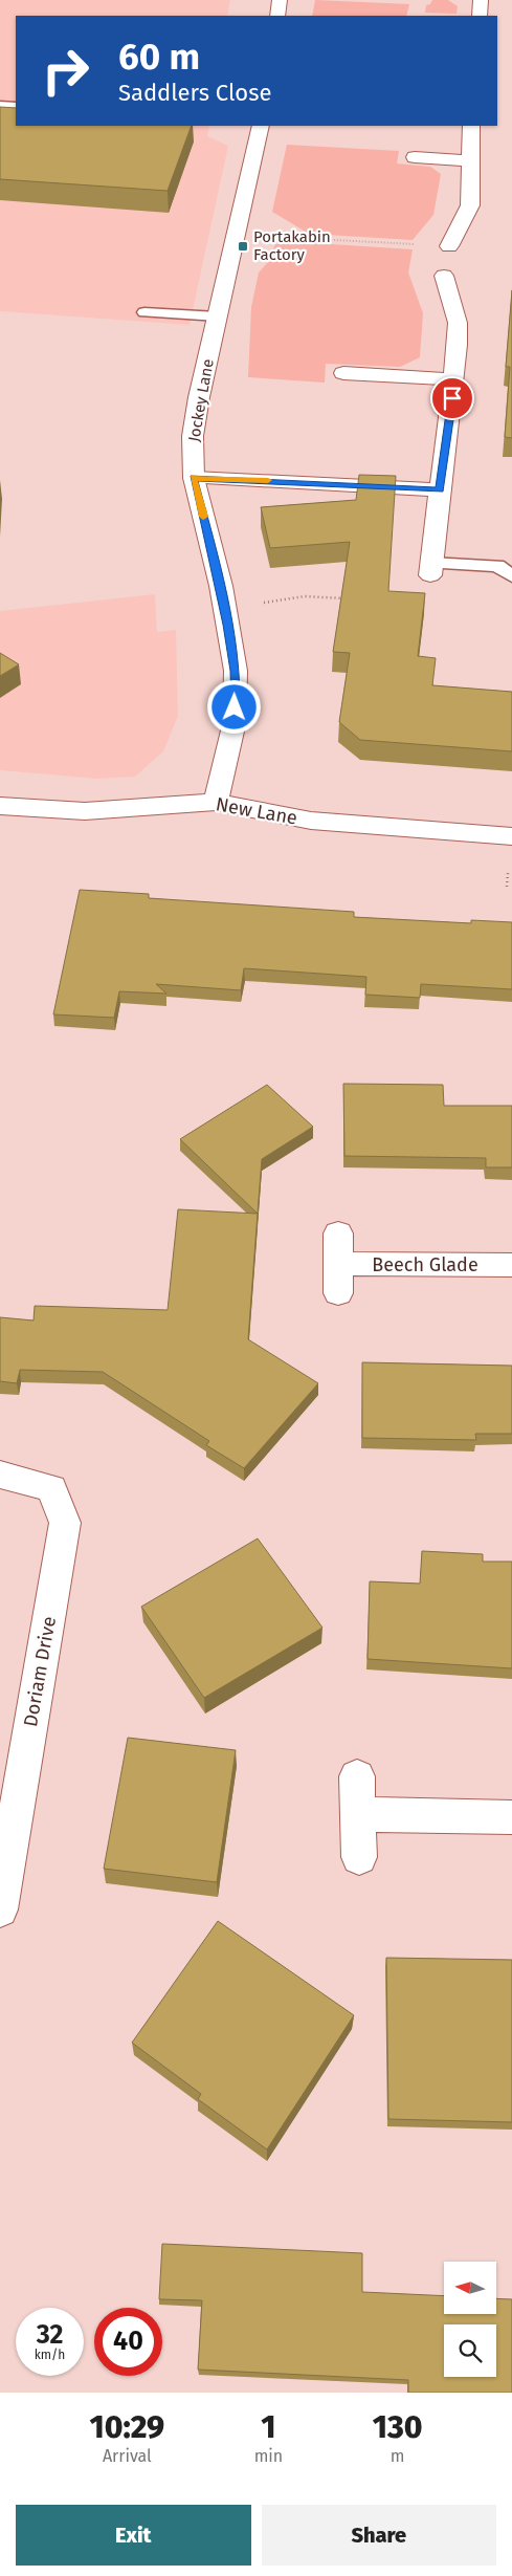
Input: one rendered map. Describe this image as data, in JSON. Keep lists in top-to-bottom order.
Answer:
{
  "streets": {
    "street": [
      "Jockey Lane",
      "New Lane",
      "Beech Glade",
      "Doriam Drive"
    ]
  },
  "crossings": [
    ["Jockey Lane", "New Lane"]
  ],
  "places": {
    "transit": ["Portakabin Factory"]
  },
  "north": "left",
  "page": {
    "turn": ["60 m", "Saddlers Close"],
    "speed": "32 km/h",
    "limit": "40",
    "eta": [
      "10:29",
      "Arrival",
      "1",
      "min",
      "130",
      "m"
    ],
    "buttons": ["Exit", "Share"]
  }
}
